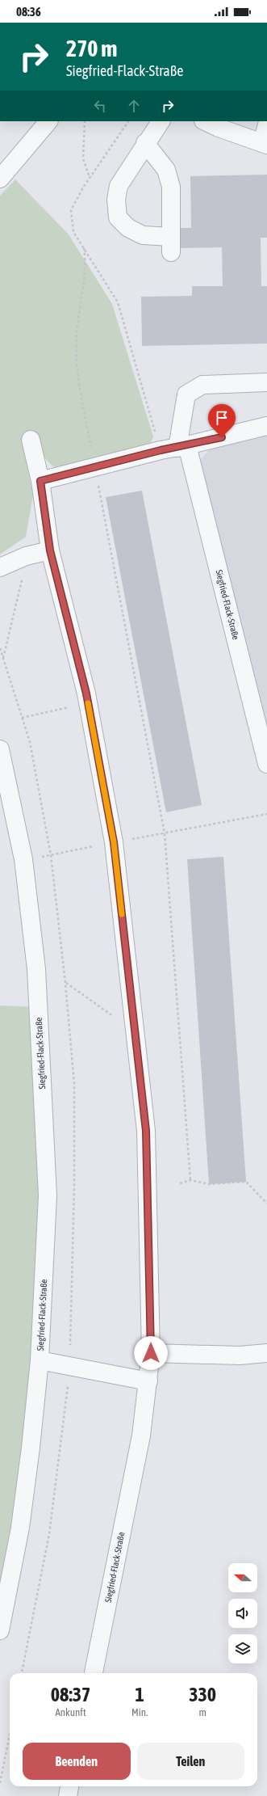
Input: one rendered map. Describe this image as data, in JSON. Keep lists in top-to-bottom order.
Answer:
{
  "streets": {
    "street": ["Siegfried-Flack-Straße"]
  },
  "north": "left",
  "page": {
    "status": "08:36",
    "turn": ["270 m", "Siegfried-Flack-Straße"],
    "eta": [
      "08:37",
      "Ankunft",
      "1",
      "Min.",
      "330",
      "m"
    ],
    "buttons": ["Beenden", "Teilen"]
  }
}
